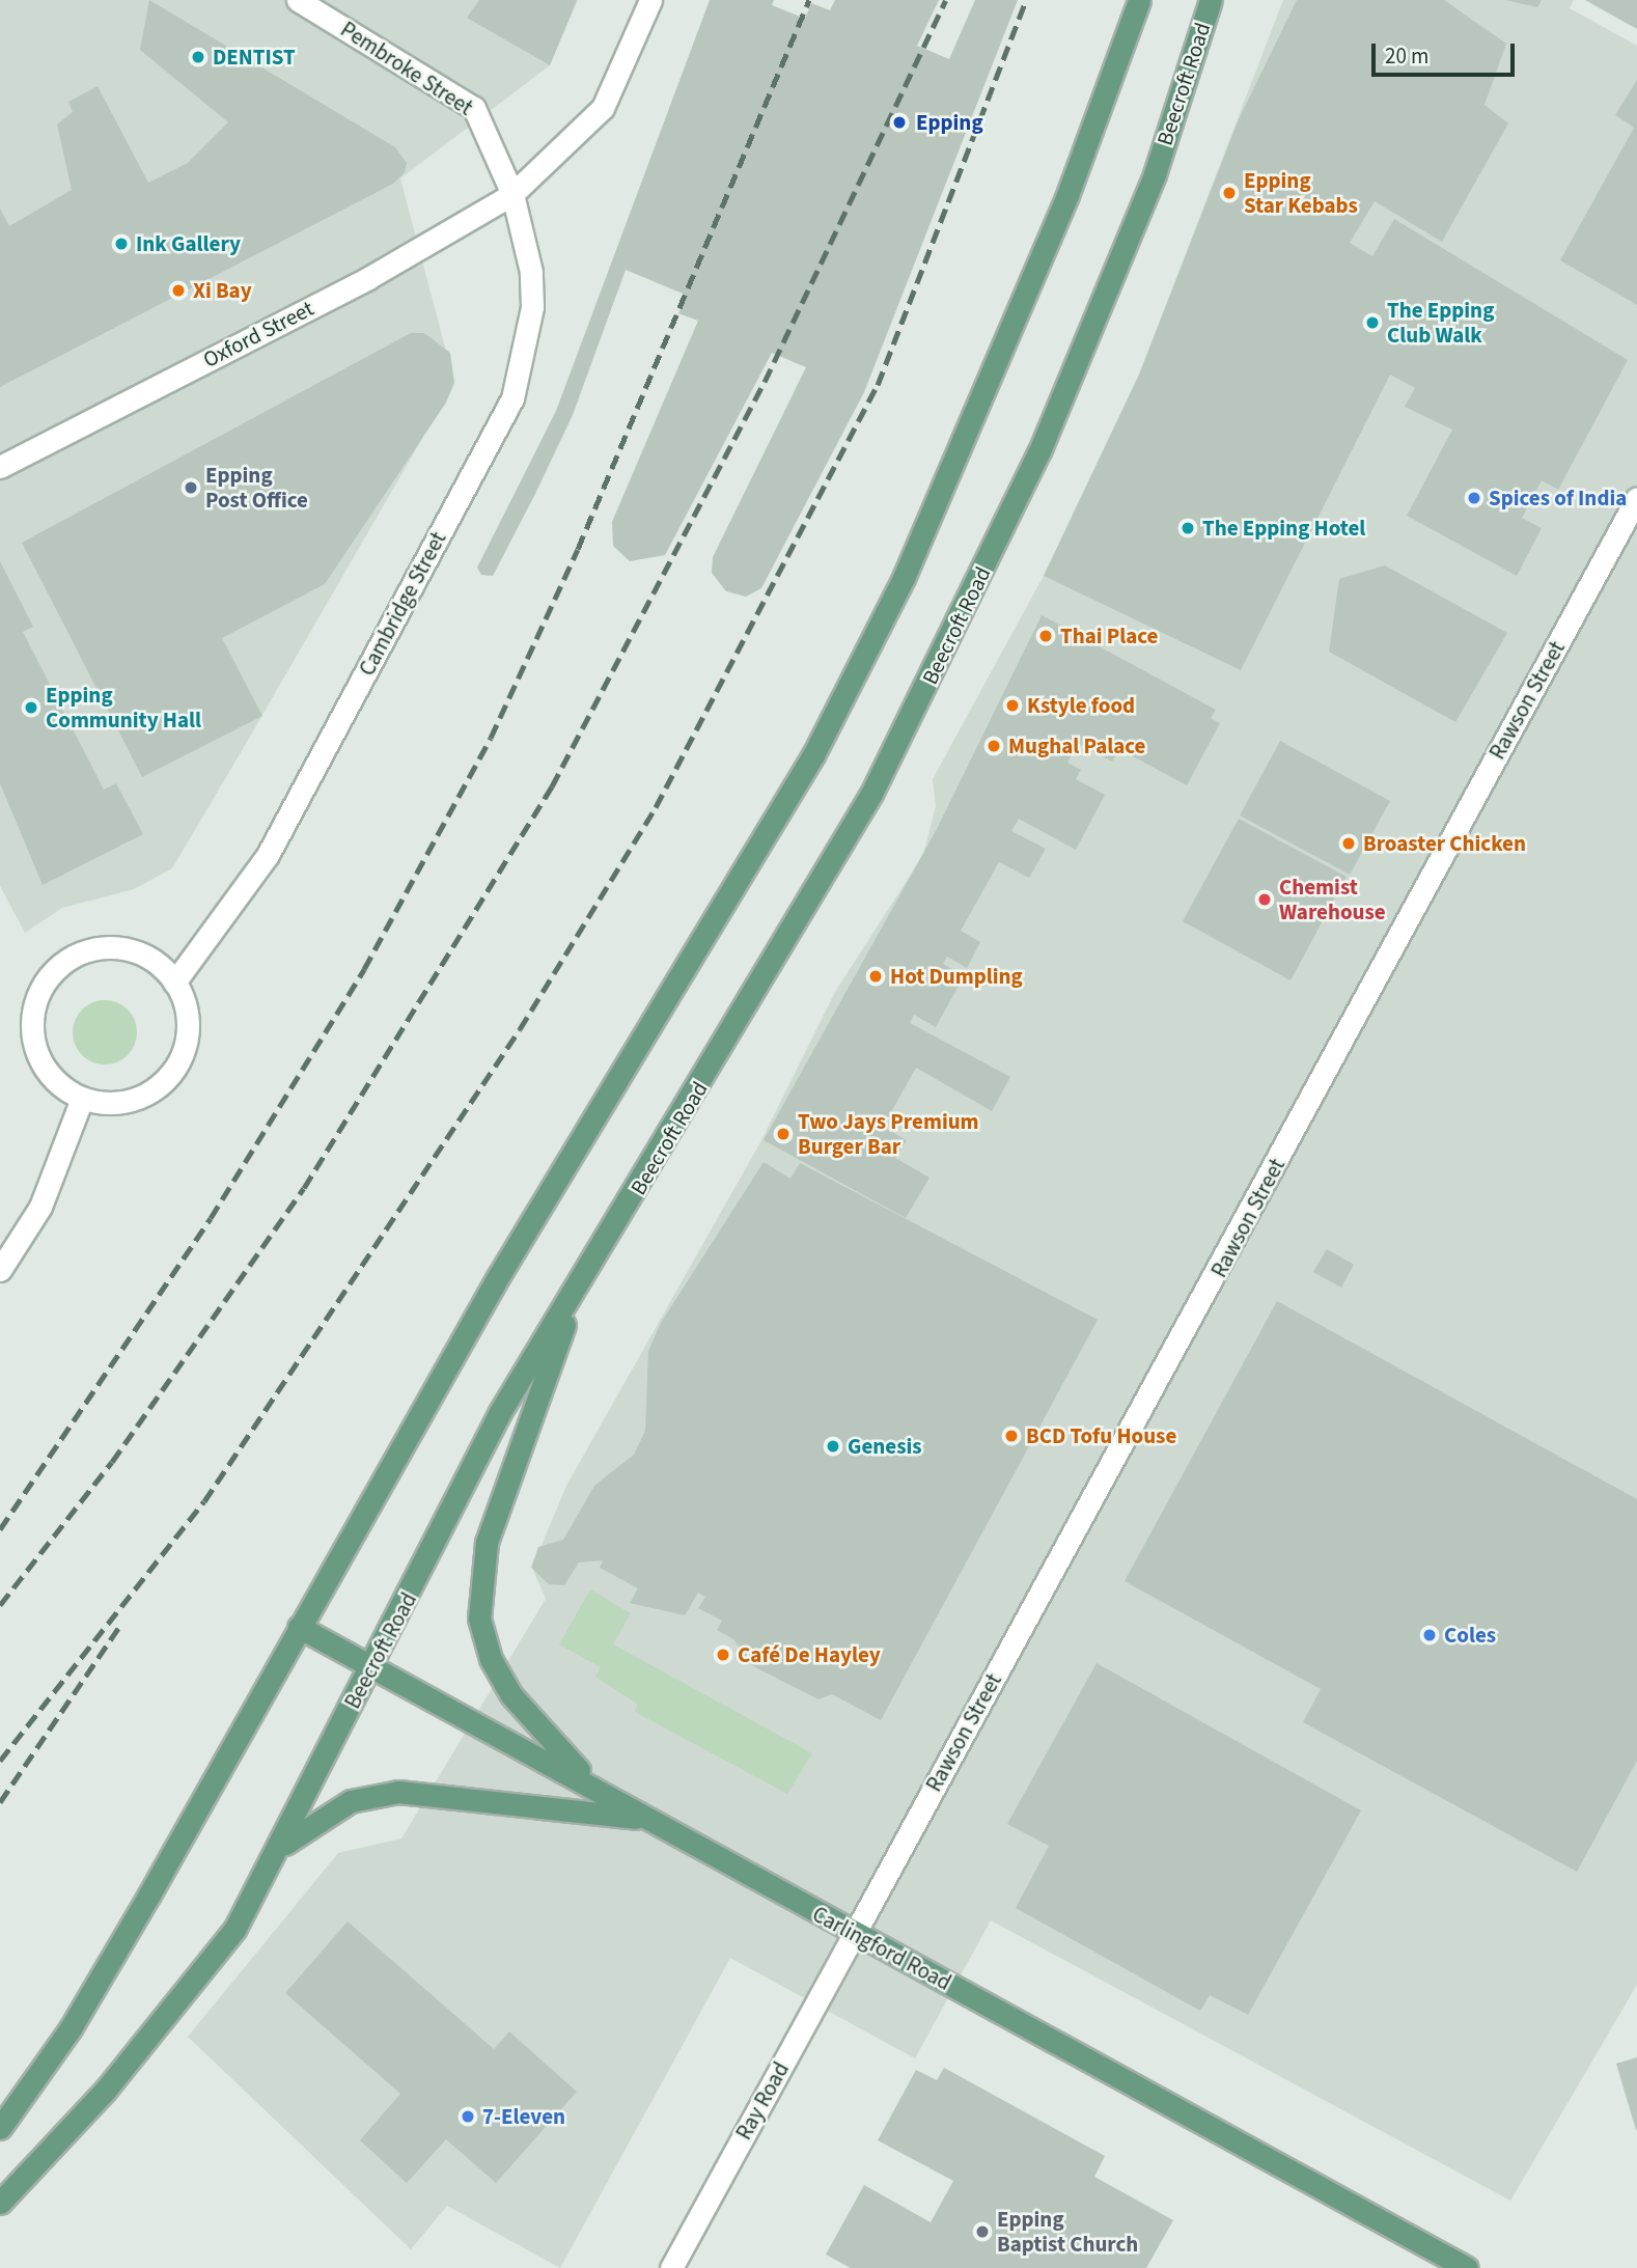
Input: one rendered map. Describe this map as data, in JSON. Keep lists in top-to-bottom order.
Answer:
{
  "streets": {
    "main road": ["Beecroft Road", "Carlingford Road"],
    "street": [
      "Pembroke Street",
      "Oxford Street",
      "Cambridge Street",
      "Rawson Street",
      "Ray Road"
    ]
  },
  "crossings": [
    ["Pembroke Street", "Oxford Street"],
    ["Pembroke Street", "Cambridge Street"],
    ["Beecroft Road", "Carlingford Road"],
    ["Oxford Street", "Cambridge Street"],
    ["Rawson Street", "Carlingford Road"],
    ["Rawson Street", "Ray Road"],
    ["Carlingford Road", "Ray Road"]
  ],
  "places": [
    "DENTIST",
    "Epping",
    "Epping Star Kebabs",
    "Ink Gallery",
    "Xi Bay",
    "The Epping Club Walk",
    "Epping Post Office",
    "Spices of India",
    "The Epping Hotel",
    "Thai Place",
    "Kstyle food",
    "Epping Community Hall",
    "Mughal Palace",
    "Broaster Chicken",
    "Chemist Warehouse",
    "Hot Dumpling",
    "Two Jays Premium Burger Bar",
    "BCD Tofu House",
    "Genesis",
    "Coles",
    "Café De Hayley",
    "7-Eleven",
    "Epping Baptist Church"
  ],
  "scale_bar": "20 m"
}
